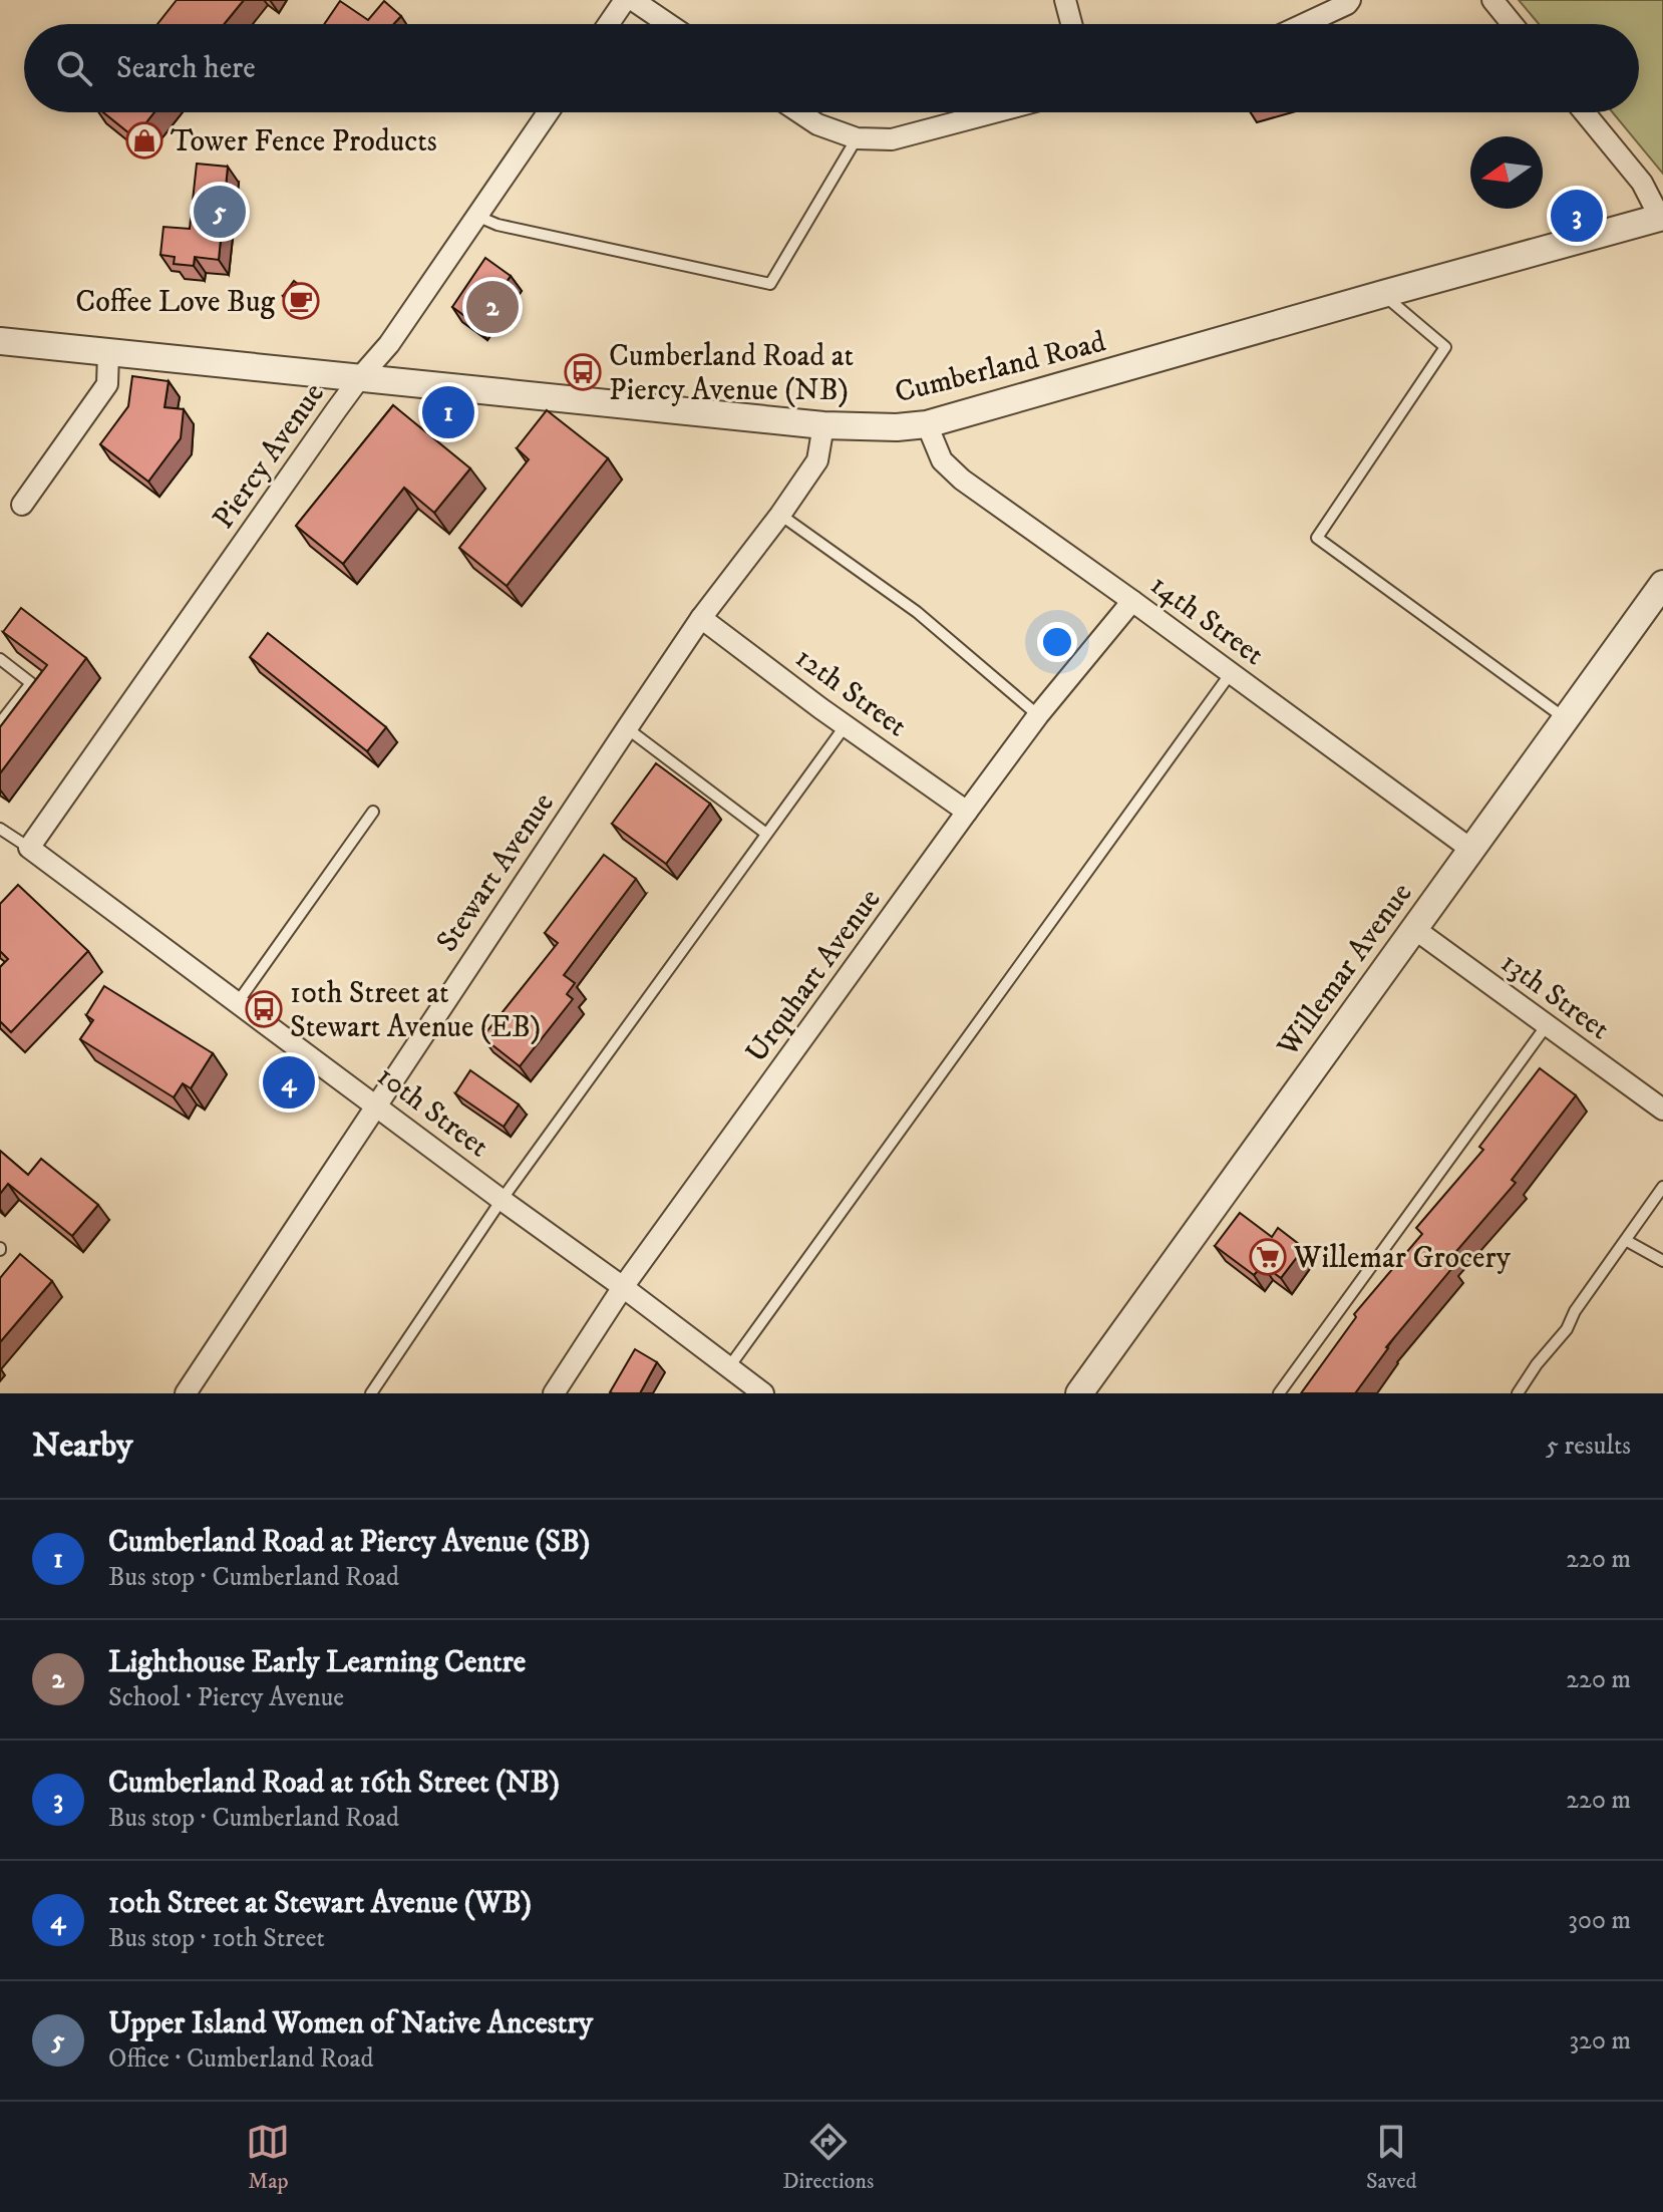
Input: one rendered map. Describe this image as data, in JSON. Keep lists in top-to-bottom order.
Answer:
{
  "streets": {
    "street": [
      "Cumberland Road",
      "Piercy Avenue",
      "14th Street",
      "12th Street",
      "Stewart Avenue",
      "Willemar Avenue",
      "Urquhart Avenue",
      "13th Street",
      "10th Street"
    ]
  },
  "crossings": [
    ["Cumberland Road", "Piercy Avenue"],
    ["Cumberland Road", "14th Street"],
    ["Cumberland Road", "Stewart Avenue"],
    ["Piercy Avenue", "10th Street"],
    ["14th Street", "Willemar Avenue"],
    ["14th Street", "Urquhart Avenue"],
    ["12th Street", "Stewart Avenue"],
    ["12th Street", "Urquhart Avenue"],
    ["Stewart Avenue", "10th Street"],
    ["Willemar Avenue", "13th Street"],
    ["Urquhart Avenue", "10th Street"]
  ],
  "places": {
    "shop": ["Tower Fence Products"],
    "cafe": ["Coffee Love Bug"],
    "bus stop": ["Cumberland Road at Piercy Avenue (NB)", "10th Street at Stewart Avenue (EB)"],
    "supermarket": ["Willemar Grocery"]
  },
  "north": "left",
  "page": {
    "search": "Search here",
    "pins": [
      "5",
      "3",
      "2",
      "1",
      "4"
    ],
    "heading": ["Nearby", "5 results"],
    "list": [
      {
        "mark": "1",
        "name": "Cumberland Road at Piercy Avenue (SB)",
        "note": "Bus stop · Cumberland Road",
        "value": "220 m"
      },
      {
        "mark": "2",
        "name": "Lighthouse Early Learning Centre",
        "note": "School · Piercy Avenue",
        "value": "220 m"
      },
      {
        "mark": "3",
        "name": "Cumberland Road at 16th Street (NB)",
        "note": "Bus stop · Cumberland Road",
        "value": "220 m"
      },
      {
        "mark": "4",
        "name": "10th Street at Stewart Avenue (WB)",
        "note": "Bus stop · 10th Street",
        "value": "300 m"
      },
      {
        "mark": "5",
        "name": "Upper Island Women of Native Ancestry",
        "note": "Office · Cumberland Road",
        "value": "320 m"
      }
    ],
    "nav": ["Map", "Directions", "Saved"]
  }
}
